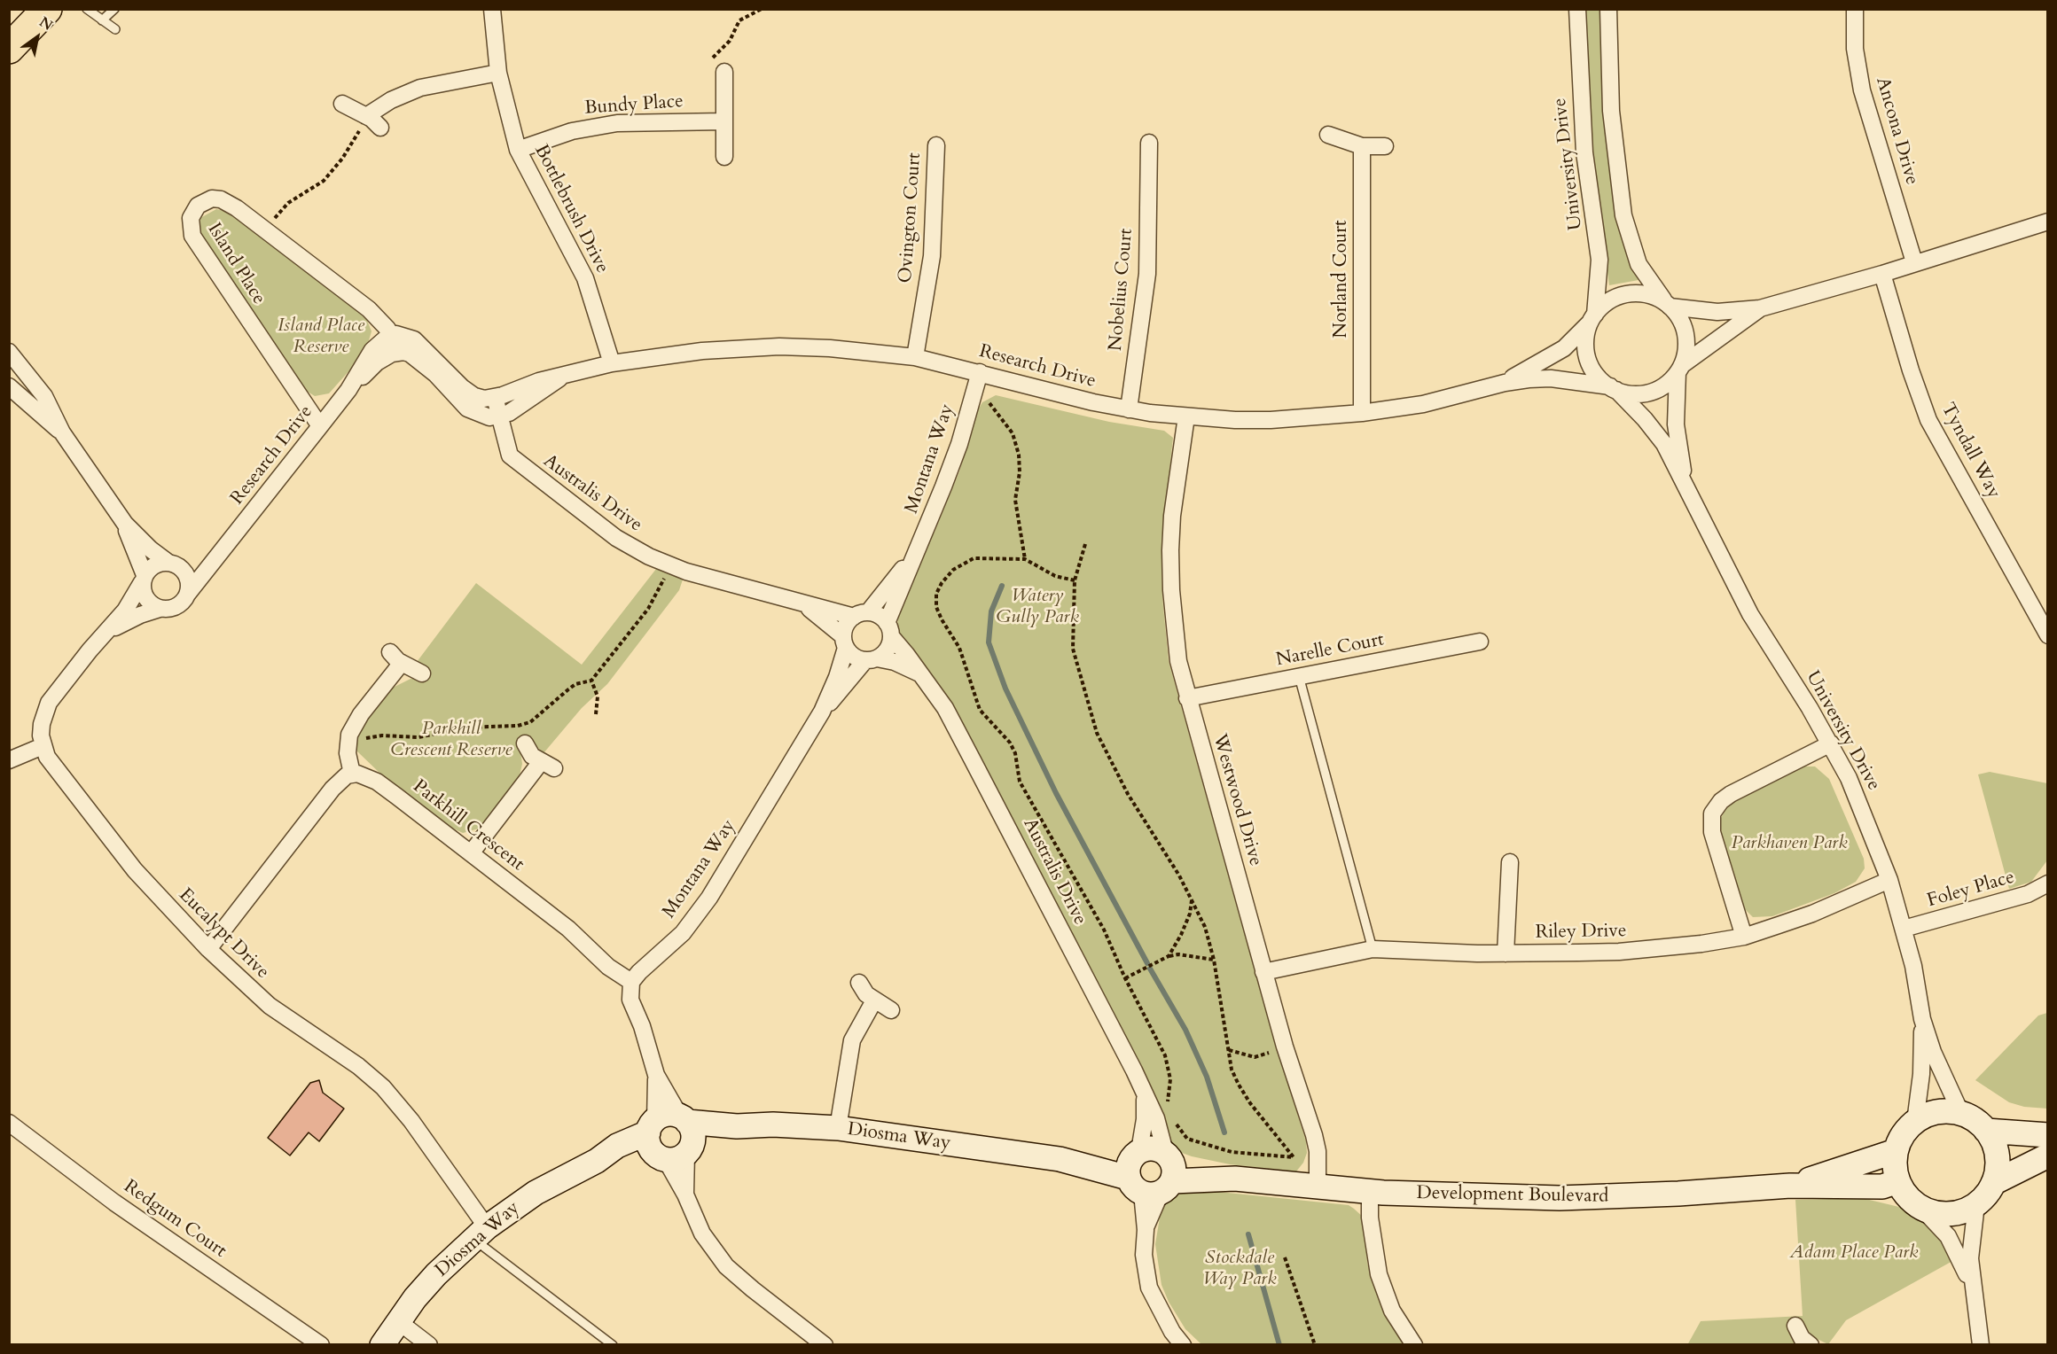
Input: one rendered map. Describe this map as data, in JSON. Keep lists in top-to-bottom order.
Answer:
{
  "streets": {
    "street": [
      "Bundy Place",
      "Ancona Drive",
      "University Drive",
      "Bottlebrush Drive",
      "Ovington Court",
      "Island Place",
      "Norland Court",
      "Nobelius Court",
      "Research Drive",
      "Tyndall Way",
      "Montana Way",
      "Australis Drive",
      "Narelle Court",
      "Westwood Drive",
      "Parkhill Crescent",
      "Foley Place",
      "Riley Drive",
      "Eucalypt Drive",
      "Diosma Way",
      "Development Boulevard",
      "Redgum Court"
    ]
  },
  "crossings": [
    ["Bundy Place", "Bottlebrush Drive"],
    ["University Drive", "Research Drive"],
    ["University Drive", "Foley Place"],
    ["University Drive", "Riley Drive"],
    ["University Drive", "Development Boulevard"],
    ["Bottlebrush Drive", "Research Drive"],
    ["Ovington Court", "Research Drive"],
    ["Island Place", "Research Drive"],
    ["Norland Court", "Research Drive"],
    ["Nobelius Court", "Research Drive"],
    ["Research Drive", "Montana Way"],
    ["Research Drive", "Australis Drive"],
    ["Research Drive", "Westwood Drive"],
    ["Montana Way", "Australis Drive"],
    ["Montana Way", "Parkhill Crescent"],
    ["Australis Drive", "Diosma Way"],
    ["Australis Drive", "Development Boulevard"],
    ["Narelle Court", "Westwood Drive"],
    ["Westwood Drive", "Riley Drive"],
    ["Westwood Drive", "Development Boulevard"],
    ["Eucalypt Drive", "Diosma Way"],
    ["Diosma Way", "Development Boulevard"]
  ],
  "parks": [
    "Island Place Reserve",
    "Watery Gully Park",
    "Parkhill Crescent Reserve",
    "Parkhaven Park",
    "Adam Place Park",
    "Stockdale Way Park"
  ],
  "north": "top right"
}
